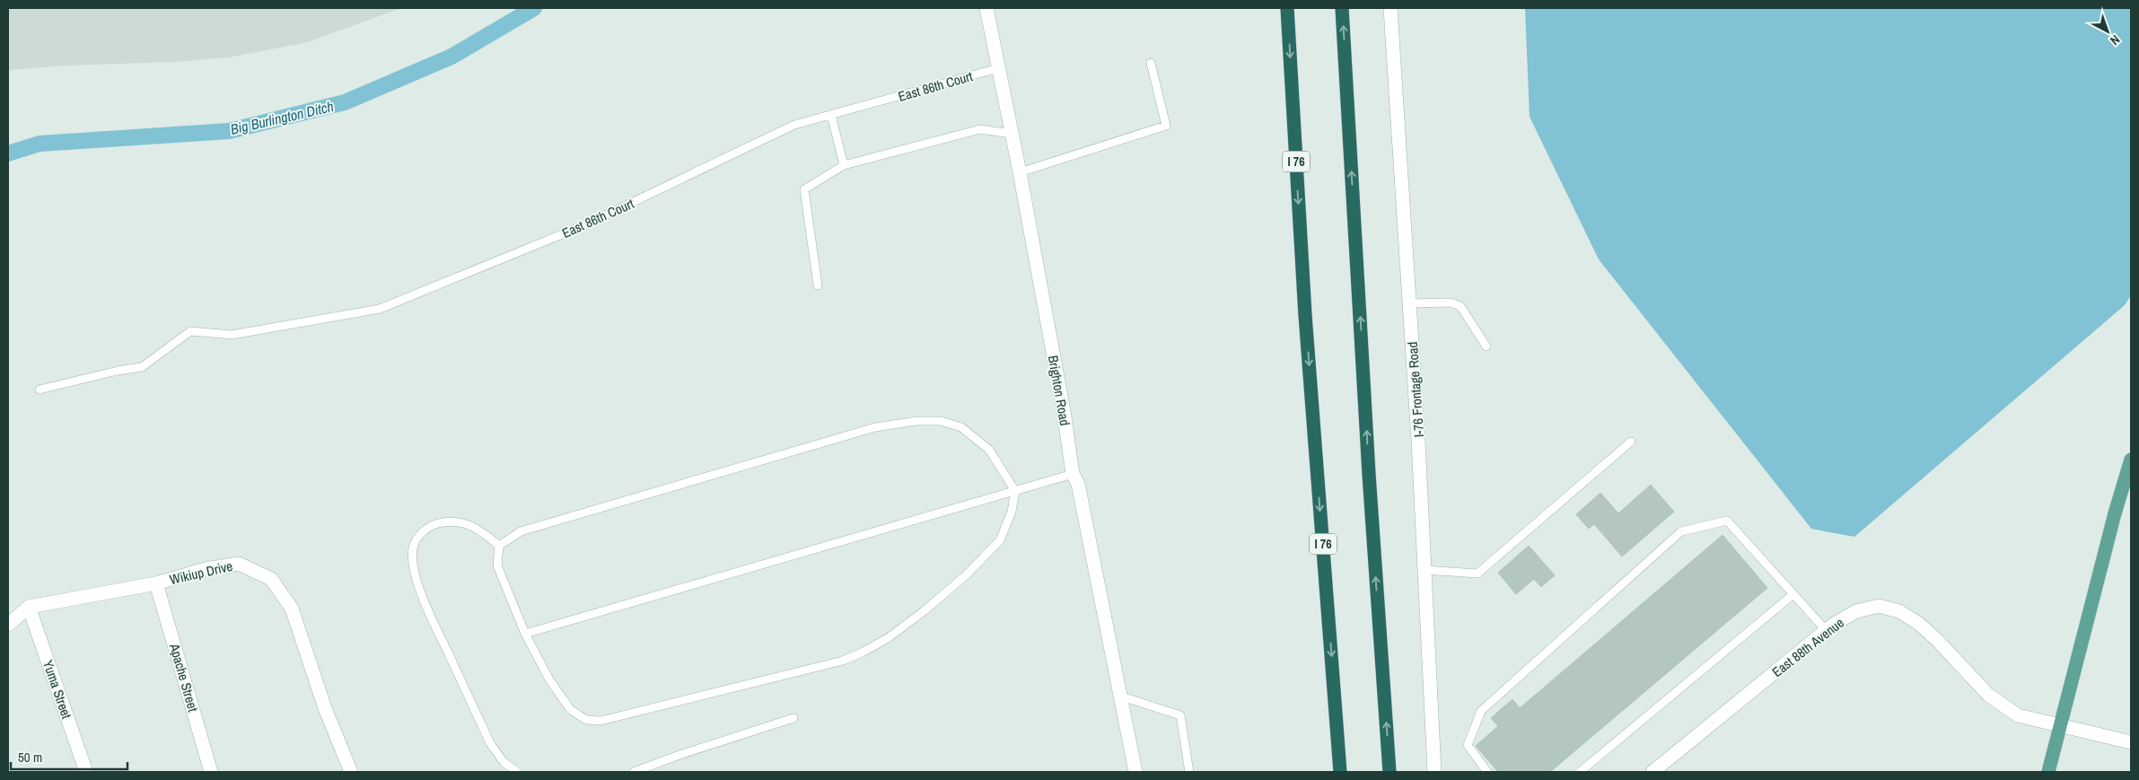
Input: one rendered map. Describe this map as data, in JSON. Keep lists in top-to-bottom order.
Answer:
{
  "streets": {
    "highway": ["I 76"],
    "street": [
      "I-76 Frontage Road",
      "Brighton Road",
      "Wikiup Drive",
      "East 88th Avenue",
      "Apache Street",
      "Yuma Street"
    ],
    "lane": ["East 86th Court"]
  },
  "crossings": [
    ["East 86th Court", "Brighton Road"],
    ["Wikiup Drive", "Apache Street"],
    ["Wikiup Drive", "Yuma Street"]
  ],
  "water": ["Big Burlington Ditch"],
  "scale_bar": "50 m",
  "north": "bottom right"
}
